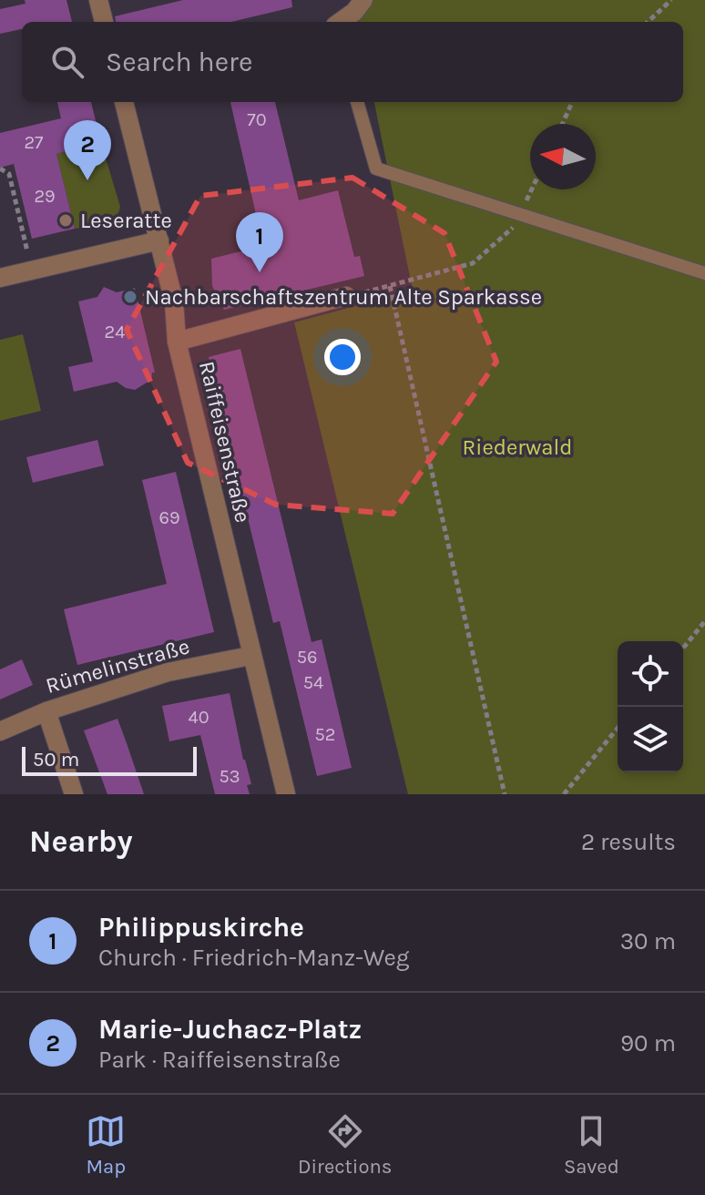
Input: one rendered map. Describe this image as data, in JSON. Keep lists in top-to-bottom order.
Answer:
{
  "streets": {
    "street": ["Raiffeisenstraße", "Rümelinstraße"]
  },
  "crossings": [
    ["Raiffeisenstraße", "Rümelinstraße"]
  ],
  "parks": ["Riederwald"],
  "places": ["Leseratte", "Nachbarschaftszentrum Alte Sparkasse"],
  "house_numbers": [
    "70",
    "27",
    "29",
    "24",
    "69",
    "56",
    "54",
    "40",
    "52",
    "53"
  ],
  "scale_bar": "50 m",
  "north": "left",
  "page": {
    "search": "Search here",
    "pins": ["2", "1"],
    "scale": "50 m",
    "heading": ["Nearby", "2 results"],
    "list": [
      {
        "mark": "1",
        "name": "Philippuskirche",
        "note": "Church · Friedrich-Manz-Weg",
        "value": "30 m"
      },
      {
        "mark": "2",
        "name": "Marie-Juchacz-Platz",
        "note": "Park · Raiffeisenstraße",
        "value": "90 m"
      }
    ],
    "nav": ["Map", "Directions", "Saved"]
  }
}
